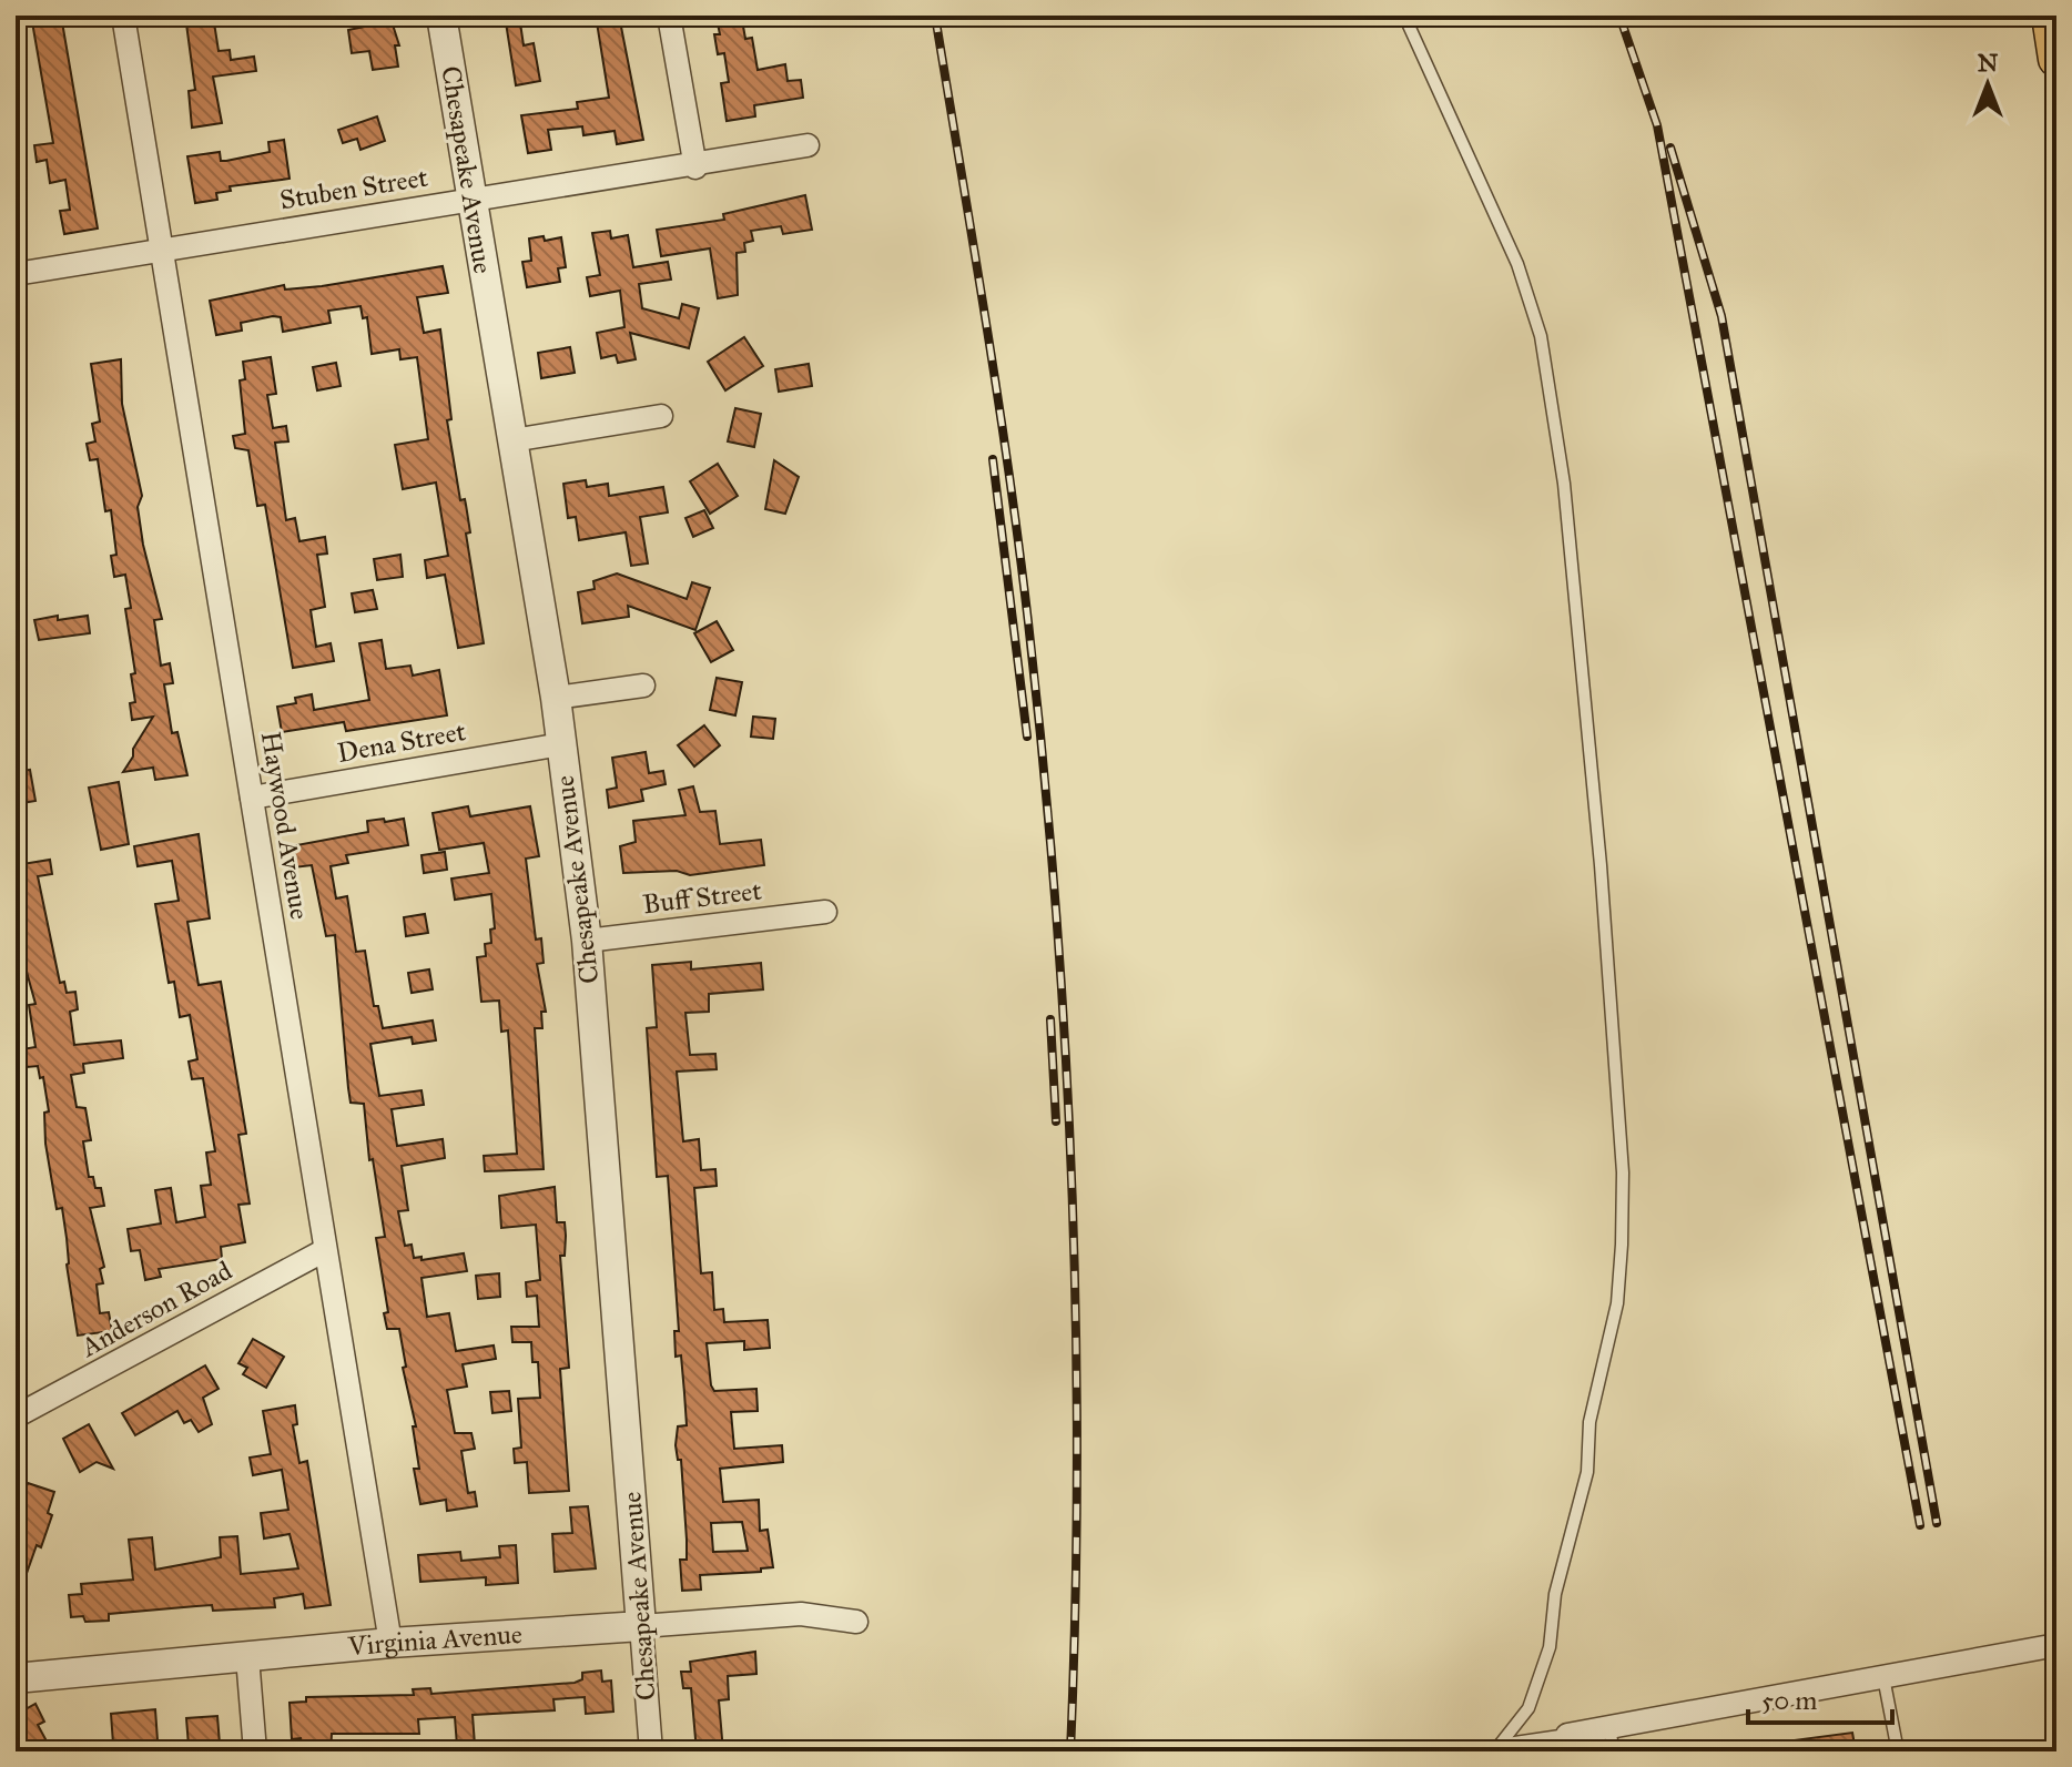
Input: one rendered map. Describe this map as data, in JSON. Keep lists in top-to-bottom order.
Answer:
{
  "streets": {
    "street": [
      "Chesapeake Avenue",
      "Stuben Street",
      "Dena Street",
      "Haywood Avenue",
      "Buff Street",
      "Anderson Road",
      "Virginia Avenue"
    ]
  },
  "crossings": [
    ["Chesapeake Avenue", "Stuben Street"],
    ["Chesapeake Avenue", "Dena Street"],
    ["Chesapeake Avenue", "Buff Street"],
    ["Chesapeake Avenue", "Virginia Avenue"],
    ["Stuben Street", "Haywood Avenue"],
    ["Dena Street", "Haywood Avenue"],
    ["Haywood Avenue", "Anderson Road"],
    ["Haywood Avenue", "Virginia Avenue"]
  ],
  "scale_bar": "50 m",
  "north": "top"
}
